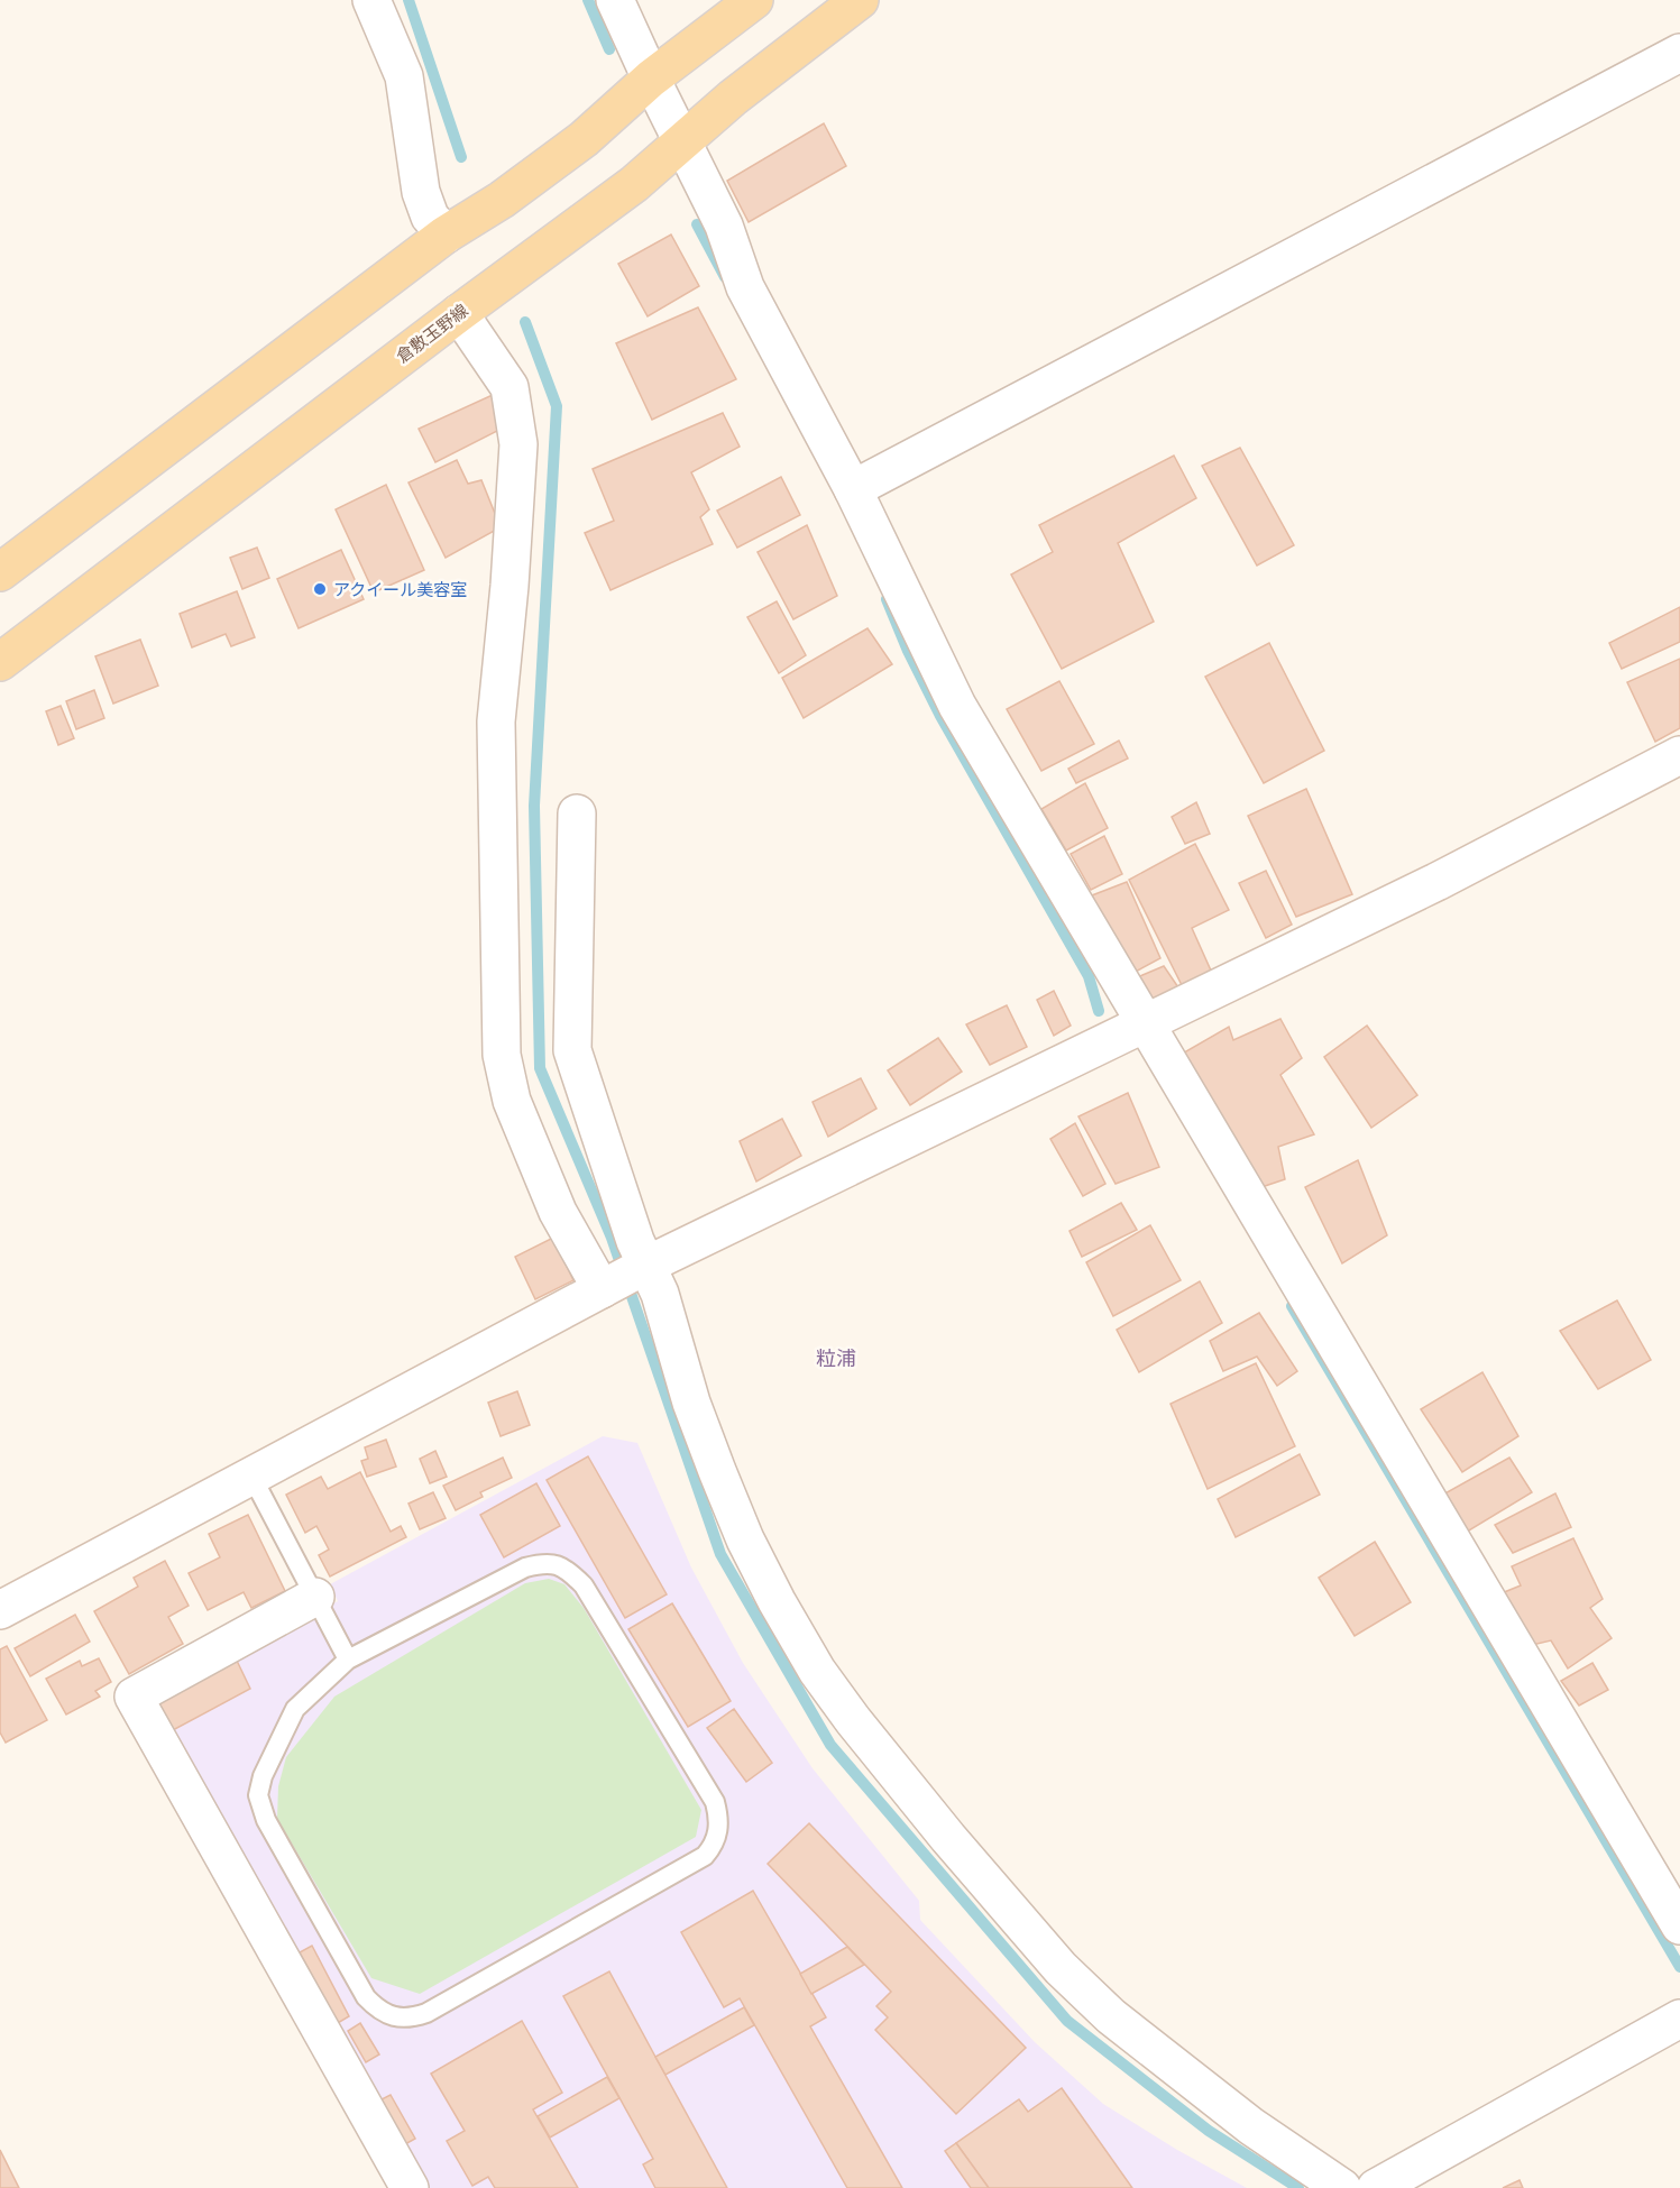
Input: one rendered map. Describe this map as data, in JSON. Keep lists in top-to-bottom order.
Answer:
{
  "streets": {
    "main road": ["倉敷玉野線"]
  },
  "districts": ["粒浦"],
  "places": ["アクイール美容室"]
}
